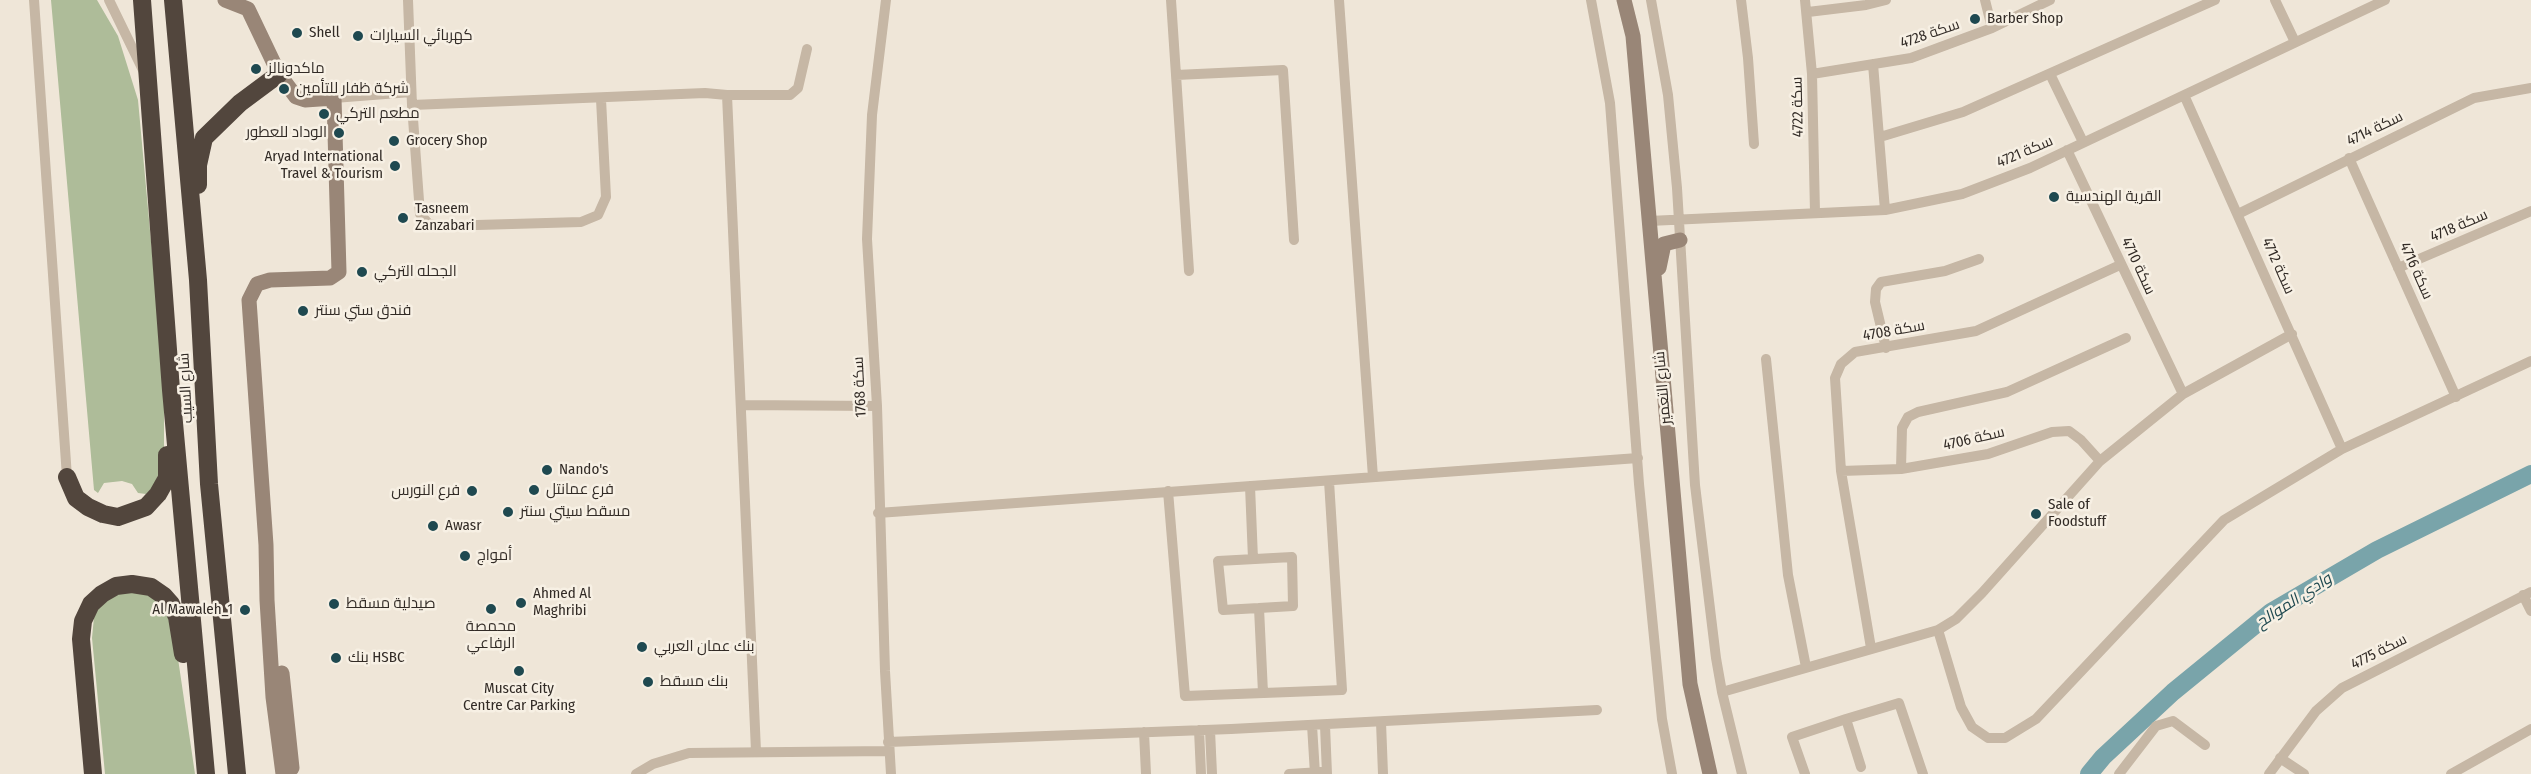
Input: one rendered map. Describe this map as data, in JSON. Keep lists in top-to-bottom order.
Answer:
{
  "streets": {
    "highway": ["شارع السيب"],
    "street": [
      "سكة 4728",
      "سكة 4722",
      "سكة 4714",
      "سكة 4721",
      "سكة 4718",
      "سكة 4710",
      "سكة 4712",
      "سكة 4716",
      "سكة 4708",
      "سكة 1768",
      "شارع التعمير",
      "سكة 4706",
      "سكة 4775"
    ]
  },
  "crossings": [
    ["سكة 4728", "سكة 4722"],
    ["سكة 4722", "سكة 4721"],
    ["سكة 4714", "سكة 4712"],
    ["سكة 4714", "سكة 4716"],
    ["سكة 4721", "سكة 4710"],
    ["سكة 4721", "سكة 4712"],
    ["سكة 4721", "شارع التعمير"],
    ["سكة 4718", "سكة 4716"],
    ["سكة 4710", "سكة 4708"],
    ["سكة 4708", "سكة 4706"]
  ],
  "water": ["وادي الموالح"],
  "places": [
    "Barber Shop",
    "Shell",
    "كهربائي السيارات",
    "ماكدونالز",
    "شركة ظفار للتأمين",
    "مطعم التركي",
    "الوداد للعطور",
    "Grocery Shop",
    "Aryad International Travel & Tourism",
    "القرية الهندسية",
    "Tasneem Zanzabari",
    "الجحله التركي",
    "فندق ستي سنتر",
    "Nando's",
    "فرع عمانتل",
    "فرع النورس",
    "مسقط سيتي سنتر",
    "Sale of Foodstuff",
    "Awasr",
    "أمواج",
    "Ahmed Al Maghribi",
    "صيدلية مسقط",
    "محمصة الرفاعي",
    "Al Mawaleh_1",
    "بنك عمان العربي",
    "بنك HSBC",
    "Muscat City Centre Car Parking",
    "بنك مسقط"
  ]
}
